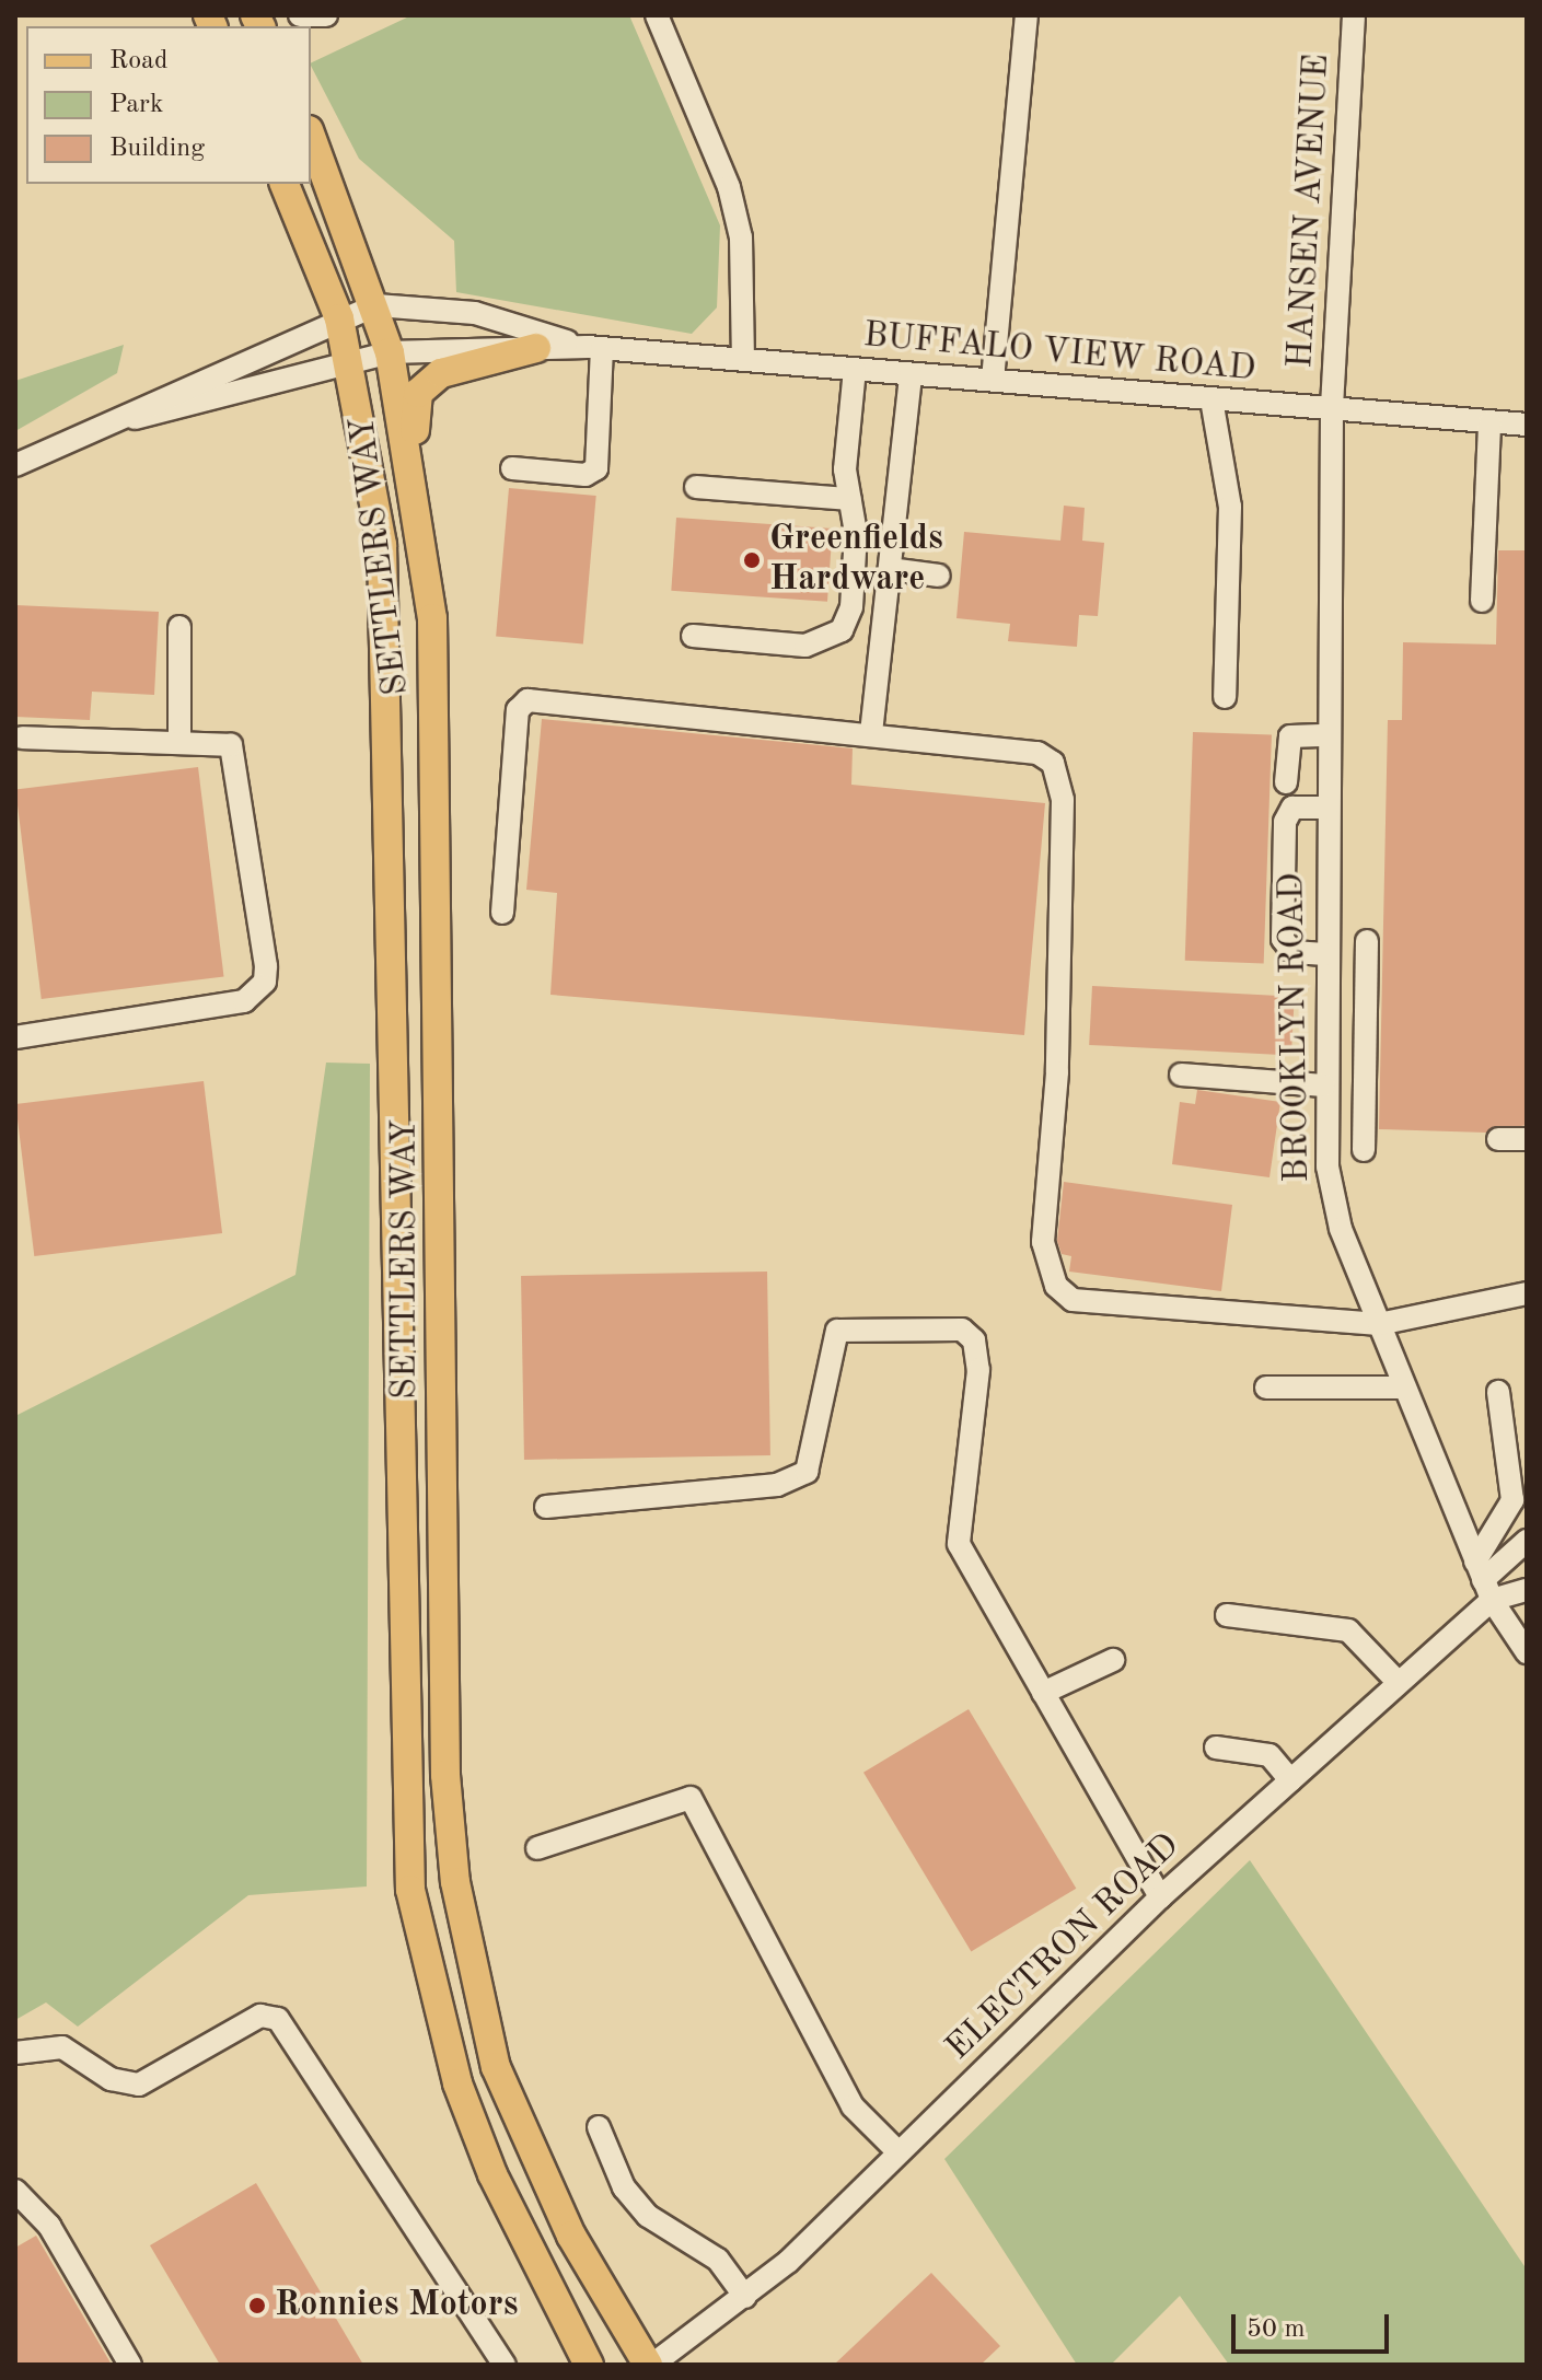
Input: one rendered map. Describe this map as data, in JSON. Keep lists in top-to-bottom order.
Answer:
{
  "streets": {
    "main road": ["SETTLERS WAY"],
    "street": [
      "HANSEN AVENUE",
      "BUFFALO VIEW ROAD",
      "BROOKLYN ROAD",
      "ELECTRON ROAD"
    ]
  },
  "crossings": [
    ["HANSEN AVENUE", "BUFFALO VIEW ROAD"],
    ["HANSEN AVENUE", "BROOKLYN ROAD"],
    ["BUFFALO VIEW ROAD", "SETTLERS WAY"],
    ["BUFFALO VIEW ROAD", "BROOKLYN ROAD"],
    ["SETTLERS WAY", "ELECTRON ROAD"],
    ["BROOKLYN ROAD", "ELECTRON ROAD"]
  ],
  "places": ["Greenfields Hardware", "Ronnies Motors"],
  "legend": ["Road", "Park", "Building"],
  "scale_bar": "50 m"
}
